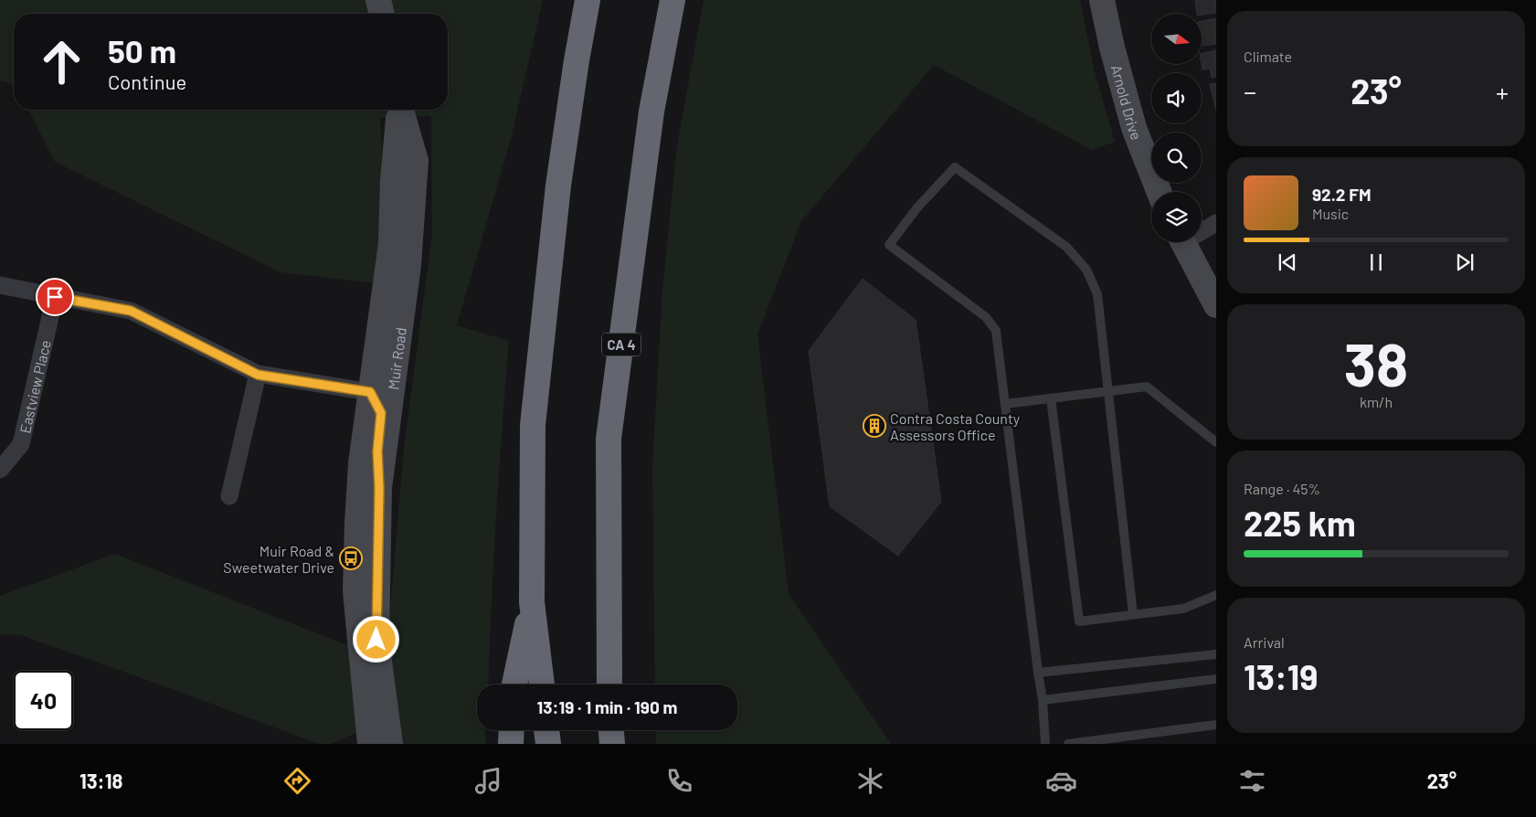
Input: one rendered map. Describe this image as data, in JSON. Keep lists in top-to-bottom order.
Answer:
{
  "streets": {
    "highway": ["CA 4"],
    "street": ["Arnold Drive", "Muir Road", "Eastview Place"]
  },
  "places": {
    "building": ["Contra Costa County Assessors Office"],
    "bus stop": ["Muir Road & Sweetwater Drive"]
  },
  "north": "right",
  "page": {
    "tile": [
      "Climate",
      ["38", "km/h"],
      ["Range · 45%", "225 km"],
      ["Arrival", "13:19"]
    ],
    "turn": ["50 m", "Continue"],
    "heat": ["−", "23°", "+"],
    "song": ["92.2 FM", "Music"],
    "limit": "40",
    "trip": "13:19 · 1 min · 190 m",
    "tabs": ["13:18", "23°"]
  }
}
